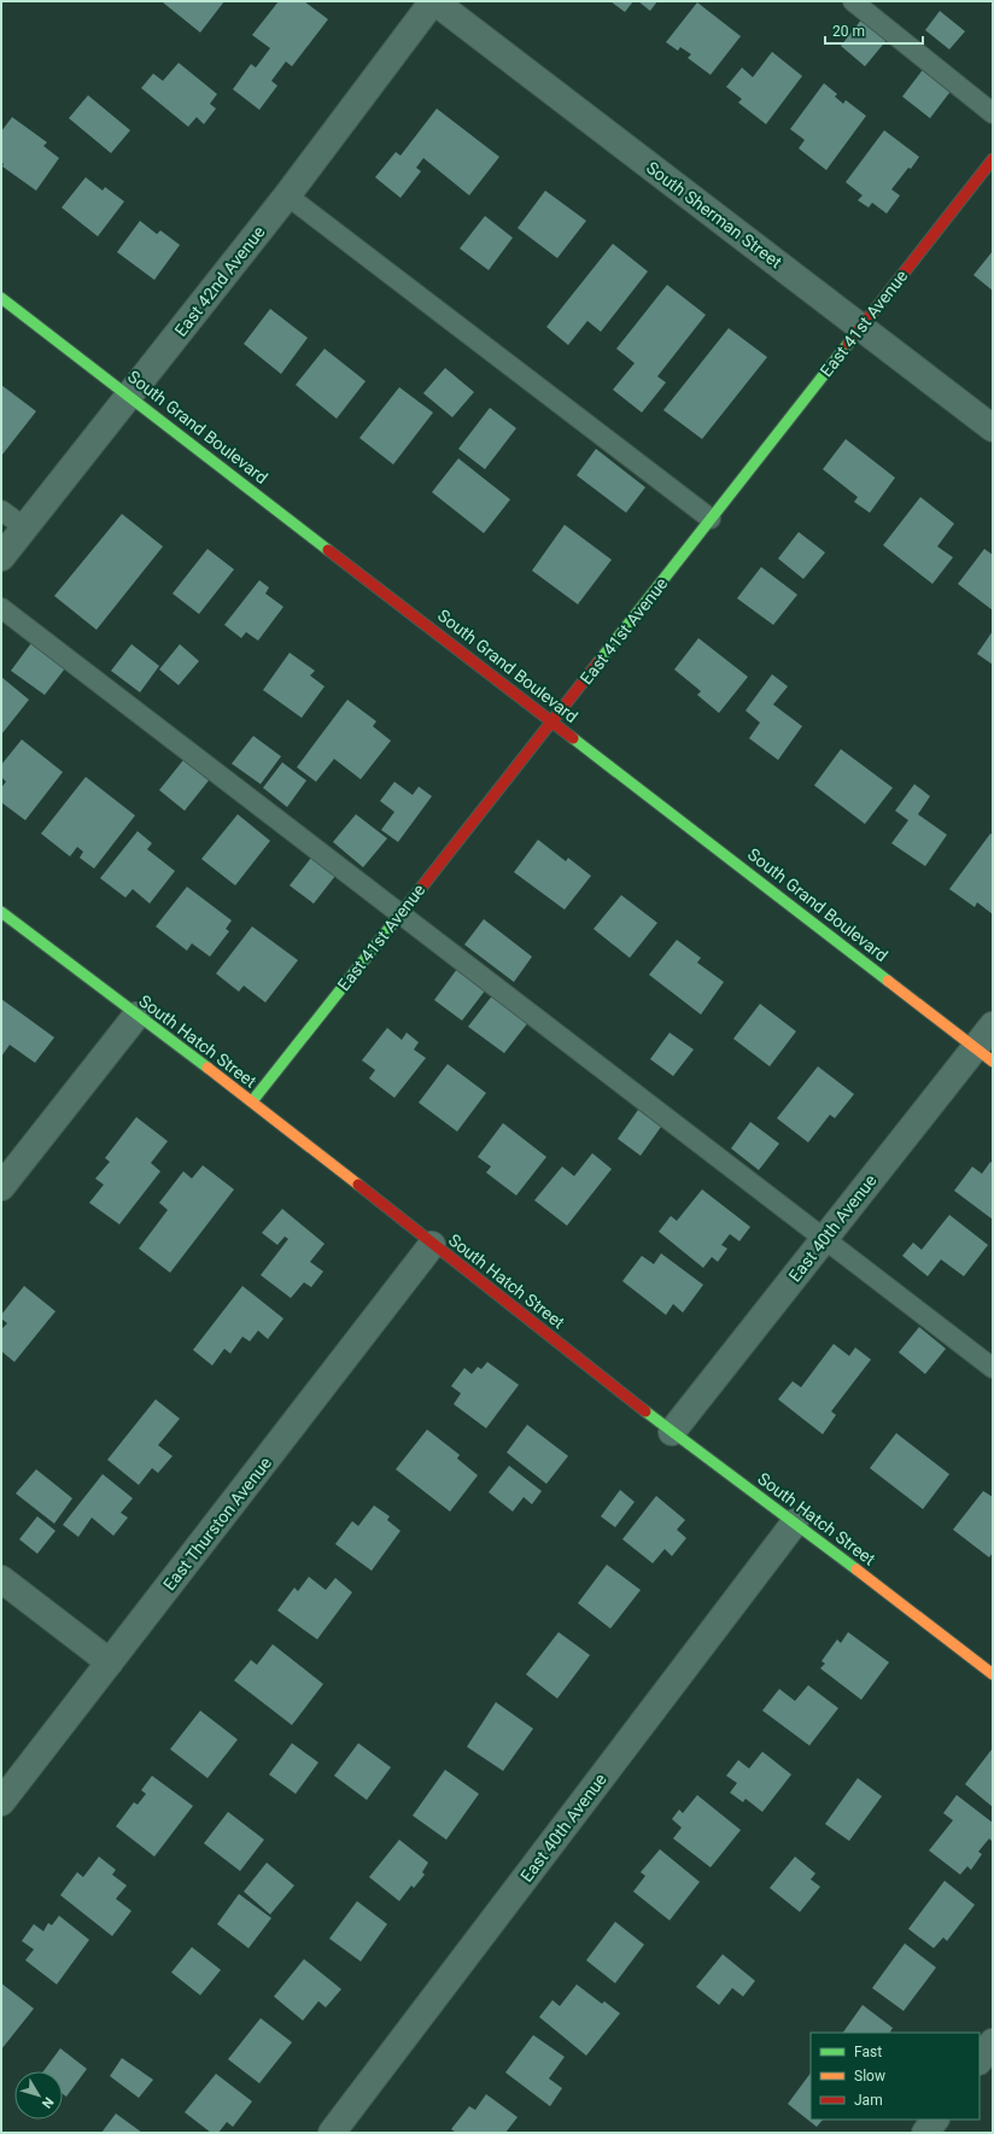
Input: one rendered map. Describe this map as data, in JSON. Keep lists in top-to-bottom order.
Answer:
{
  "streets": {
    "street": [
      "South Sherman Street",
      "East 42nd Avenue",
      "East 41st Avenue",
      "South Grand Boulevard",
      "South Hatch Street",
      "East 40th Avenue",
      "East Thurston Avenue"
    ]
  },
  "crossings": [
    ["South Sherman Street", "East 42nd Avenue"],
    ["South Sherman Street", "East 41st Avenue"],
    ["East 42nd Avenue", "South Grand Boulevard"],
    ["East 41st Avenue", "South Grand Boulevard"],
    ["East 41st Avenue", "South Hatch Street"],
    ["South Grand Boulevard", "East 40th Avenue"],
    ["South Hatch Street", "East 40th Avenue"],
    ["South Hatch Street", "East Thurston Avenue"]
  ],
  "legend": ["Fast", "Slow", "Jam"],
  "scale_bar": "20 m",
  "north": "bottom right"
}
